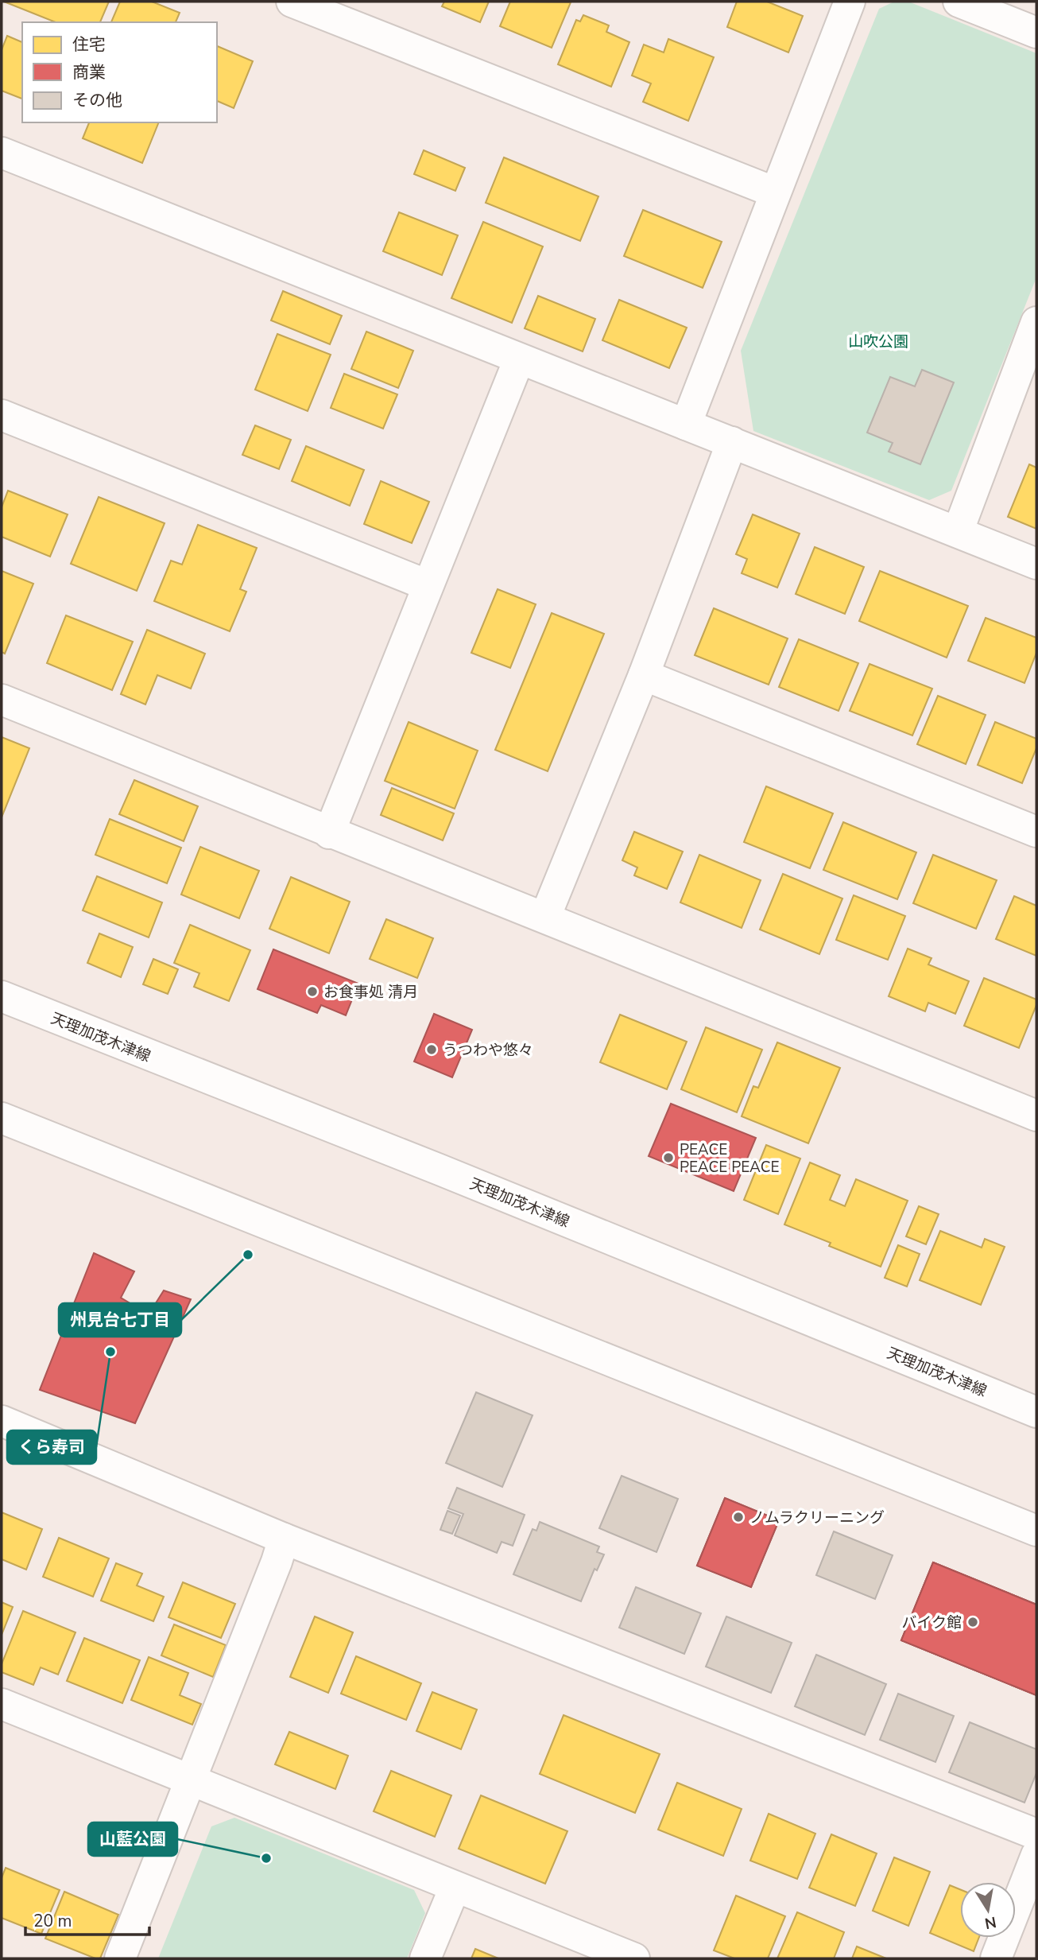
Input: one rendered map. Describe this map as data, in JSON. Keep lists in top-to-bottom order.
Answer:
{
  "streets": {
    "street": ["天理加茂木津線"]
  },
  "parks": ["山吹公園"],
  "places": [
    "お食事処 清月",
    "うつわや悠々",
    "PEACE PEACE PEACE",
    "州見台七丁目",
    "くら寿司",
    "ノムラクリーニング",
    "バイク館",
    "山藍公園"
  ],
  "legend": ["住宅", "商業", "その他"],
  "scale_bar": "20 m",
  "north": "bottom"
}
